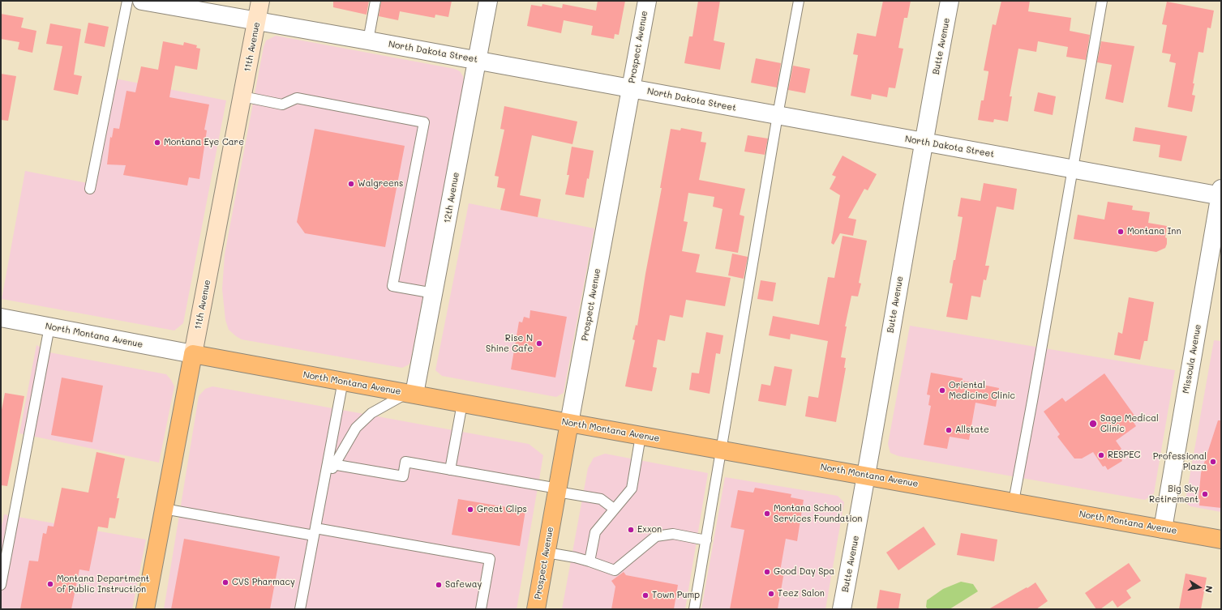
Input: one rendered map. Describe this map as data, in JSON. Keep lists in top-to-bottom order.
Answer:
{
  "streets": {
    "highway": ["11th Avenue", "Prospect Avenue", "North Montana Avenue"],
    "street": [
      "Butte Avenue",
      "North Dakota Street",
      "12th Avenue",
      "Missoula Avenue"
    ]
  },
  "crossings": [
    ["Butte Avenue", "North Dakota Street"],
    ["Butte Avenue", "North Montana Avenue"],
    ["11th Avenue", "North Dakota Street"],
    ["11th Avenue", "North Montana Avenue"],
    ["Prospect Avenue", "North Dakota Street"],
    ["Prospect Avenue", "North Montana Avenue"],
    ["North Dakota Street", "12th Avenue"],
    ["North Dakota Street", "Missoula Avenue"],
    ["12th Avenue", "North Montana Avenue"],
    ["North Montana Avenue", "Missoula Avenue"]
  ],
  "places": [
    "Montana Eye Care",
    "Walgreens",
    "Montana Inn",
    "Rise N Shine Cafe",
    "Oriental Medicine Clinic",
    "Sage Medical Clinic",
    "Allstate",
    "RESPEC",
    "Professional Plaza",
    "Big Sky Retirement",
    "Great Clips",
    "Montana School Services Foundation",
    "Exxon",
    "Good Day Spa",
    "CVS Pharmacy",
    "Montana Department of Public Instruction",
    "Safeway",
    "Teez Salon",
    "Town Pump"
  ],
  "north": "right"
}
